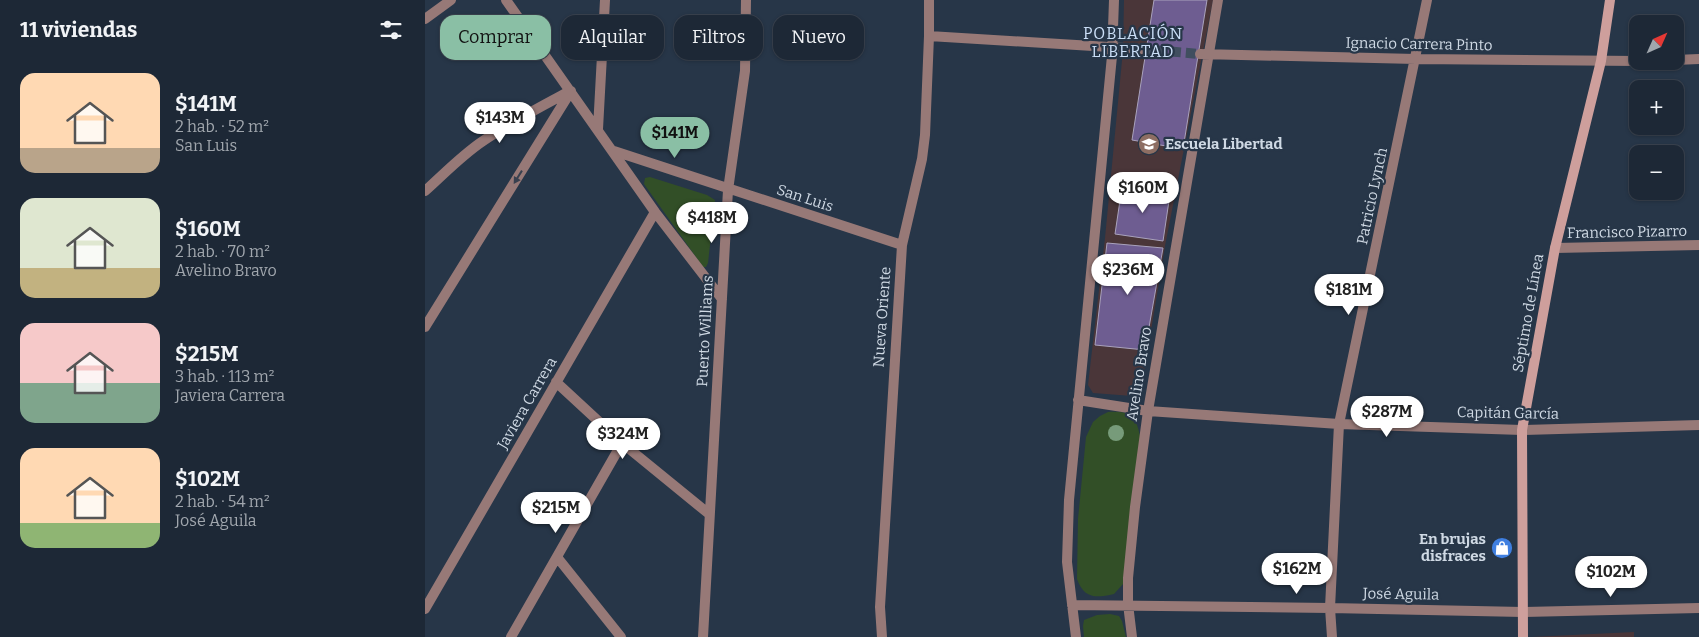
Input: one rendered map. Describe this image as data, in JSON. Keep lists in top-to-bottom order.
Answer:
{
  "streets": {
    "street": [
      "Ignacio Carrera Pinto",
      "Patricio Lynch",
      "San Luis",
      "Francisco Pizarro",
      "Séptimo de Línea",
      "Nueva Oriente",
      "Puerto Williams",
      "Avelino Bravo",
      "Javiera Carrera",
      "Capitán García",
      "José Aguila"
    ]
  },
  "crossings": [
    ["Ignacio Carrera Pinto", "Patricio Lynch"],
    ["Ignacio Carrera Pinto", "Séptimo de Línea"],
    ["Ignacio Carrera Pinto", "Avelino Bravo"],
    ["Patricio Lynch", "Capitán García"],
    ["Patricio Lynch", "José Aguila"],
    ["San Luis", "Nueva Oriente"],
    ["San Luis", "Puerto Williams"],
    ["Francisco Pizarro", "Séptimo de Línea"],
    ["Séptimo de Línea", "Capitán García"],
    ["Séptimo de Línea", "José Aguila"],
    ["Avelino Bravo", "Capitán García"],
    ["Avelino Bravo", "José Aguila"]
  ],
  "districts": ["POBLACIÓN LIBERTAD"],
  "places": {
    "school or university": ["Escuela Libertad"],
    "shop": ["En brujas disfraces"]
  },
  "north": "top right",
  "page": {
    "heading": "11 viviendas",
    "map_buttons": ["+", "−"],
    "chip": [
      "Comprar",
      "Alquilar",
      "Filtros",
      "Nuevo"
    ],
    "list": [
      {
        "name": "$141M",
        "note": "2 hab. · 52 m² · San Luis"
      },
      {
        "name": "$160M",
        "note": "2 hab. · 70 m² · Avelino Bravo"
      },
      {
        "name": "$215M",
        "note": "3 hab. · 113 m² · Javiera Carrera"
      },
      {
        "name": "$102M",
        "note": "2 hab. · 54 m² · José Aguila"
      }
    ],
    "price": [
      "$143M",
      "$141M",
      "$160M",
      "$418M",
      "$236M",
      "$181M",
      "$287M",
      "$324M",
      "$215M",
      "$162M",
      "$102M"
    ]
  }
}
